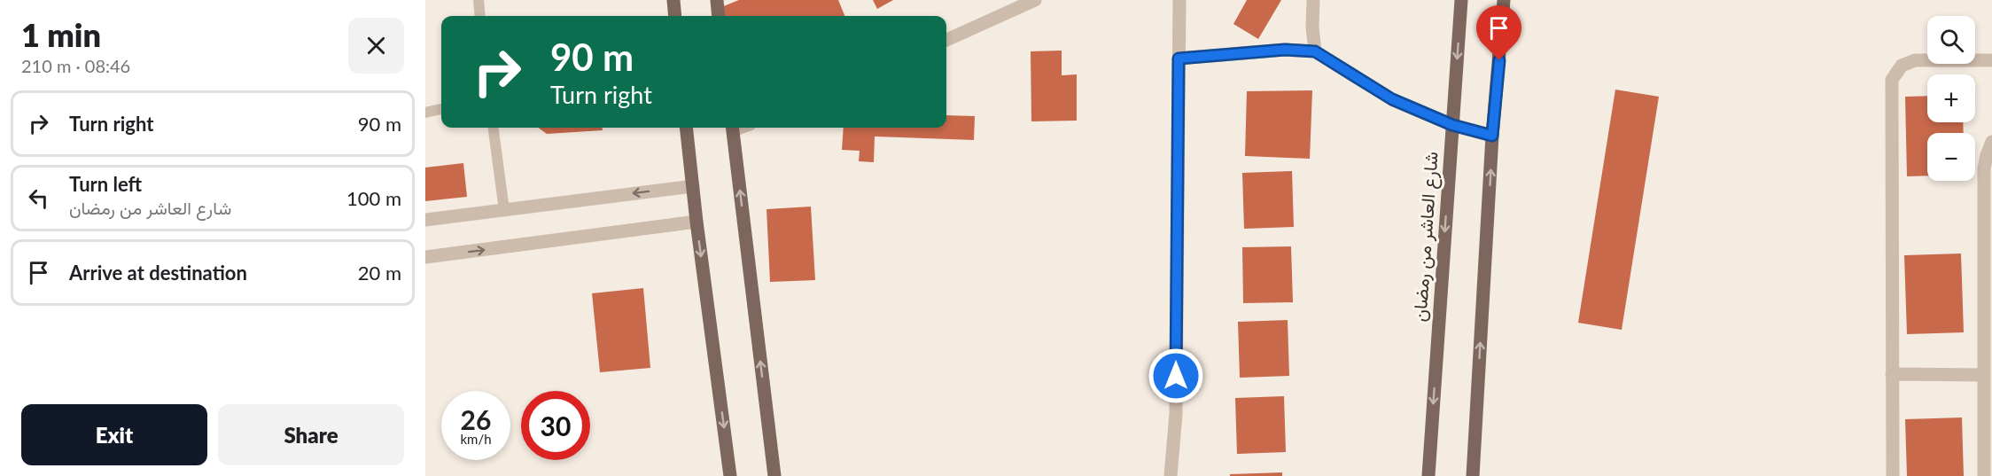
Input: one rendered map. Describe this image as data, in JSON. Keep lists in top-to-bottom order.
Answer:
{
  "streets": {
    "main road": ["شارع العاشر من رمضان"]
  },
  "page": {
    "heading": ["1 min", "210 m · 08:46"],
    "map_buttons": ["+", "−"],
    "turn": ["90 m", "Turn right"],
    "list": [
      {
        "name": "Turn right",
        "value": "90 m"
      },
      {
        "name": "Turn left",
        "note": "شارع العاشر من رمضان",
        "value": "100 m"
      },
      {
        "name": "Arrive at destination",
        "value": "20 m"
      }
    ],
    "speed": "26 km/h",
    "limit": "30",
    "buttons": ["Exit", "Share"]
  }
}
